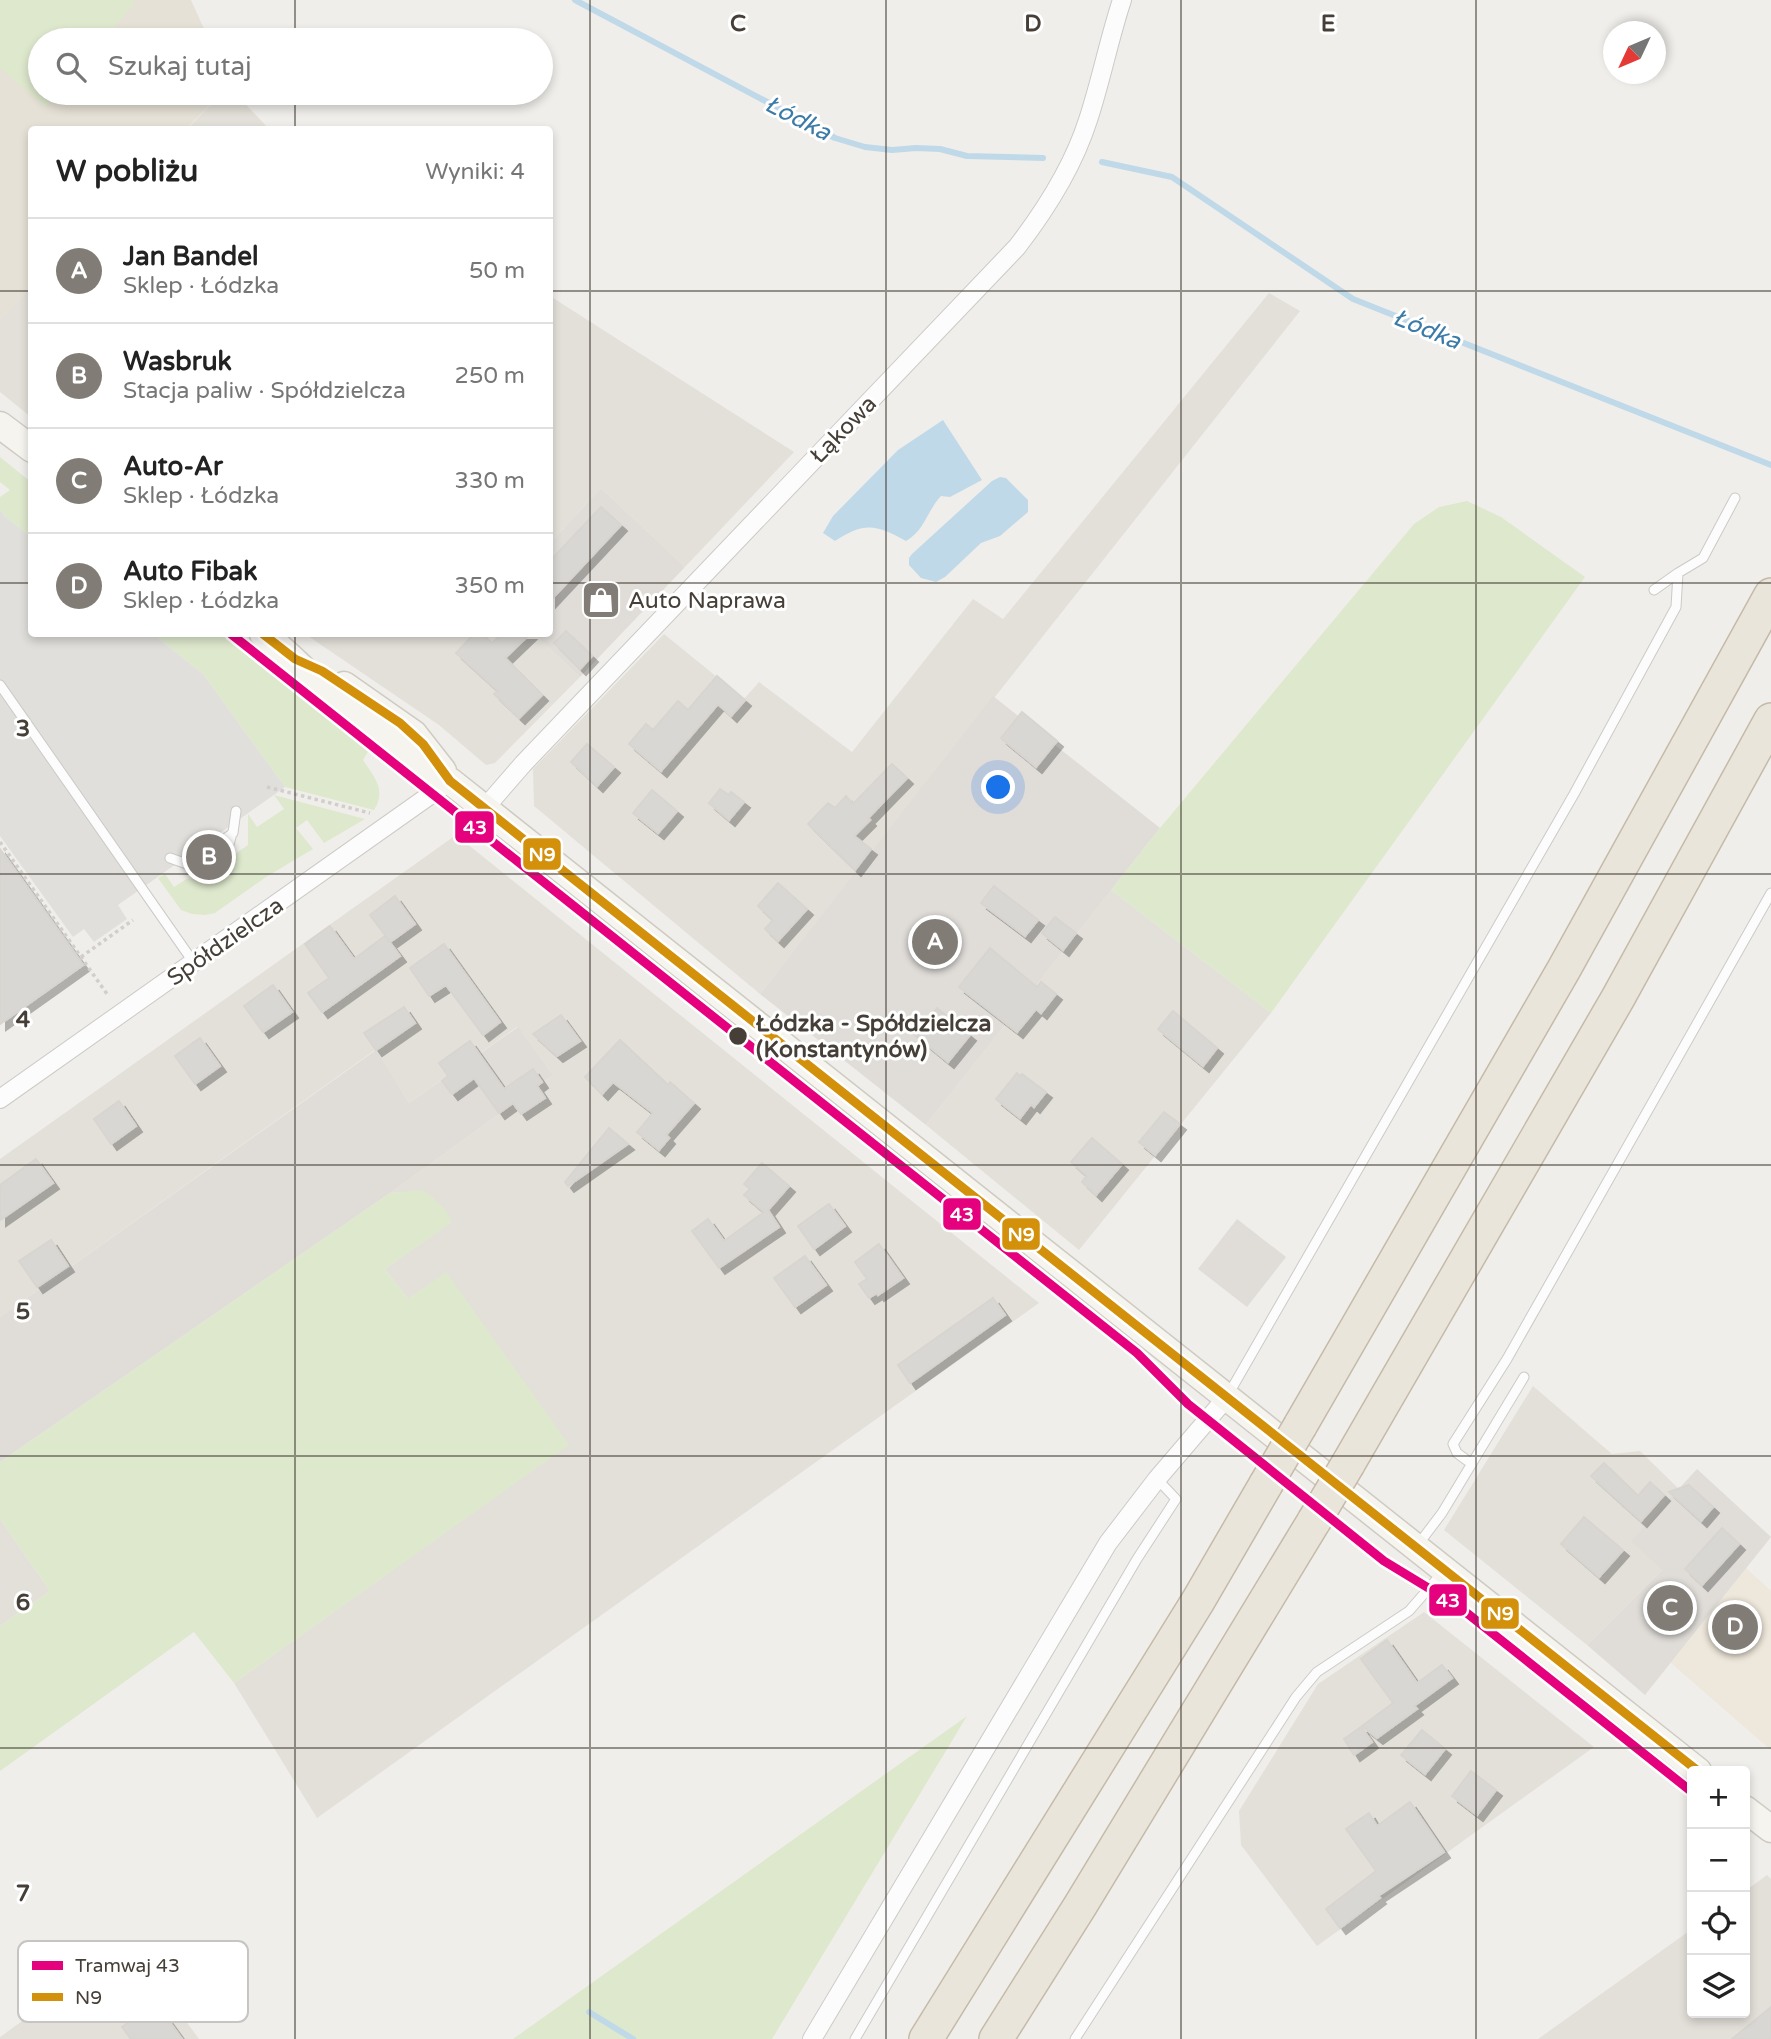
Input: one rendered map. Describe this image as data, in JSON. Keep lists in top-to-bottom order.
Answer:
{
  "streets": {
    "street": ["Łąkowa", "Spółdzielcza"]
  },
  "water": ["Łódka"],
  "places": {
    "shop": ["Auto Naprawa"],
    "other": ["Łódzka - Spółdzielcza (Konstantynów)"]
  },
  "lines": ["tram line 43", "transit line N9"],
  "legend": ["Tramwaj 43", "N9"],
  "north": "bottom left",
  "page": {
    "search": "Szukaj tutaj",
    "heading": ["W pobliżu", "Wyniki: 4"],
    "list": [
      {
        "mark": "A",
        "name": "Jan Bandel",
        "note": "Sklep · Łódzka",
        "value": "50 m"
      },
      {
        "mark": "B",
        "name": "Wasbruk",
        "note": "Stacja paliw · Spółdzielcza",
        "value": "250 m"
      },
      {
        "mark": "C",
        "name": "Auto-Ar",
        "note": "Sklep · Łódzka",
        "value": "330 m"
      },
      {
        "mark": "D",
        "name": "Auto Fibak",
        "note": "Sklep · Łódzka",
        "value": "350 m"
      }
    ],
    "pins": [
      "B",
      "A",
      "C",
      "D"
    ],
    "map_buttons": ["+", "−"]
  },
  "grid": {
    "columns": ["C", "D", "E"],
    "rows": [
      "3",
      "4",
      "5",
      "6",
      "7"
    ]
  }
}
